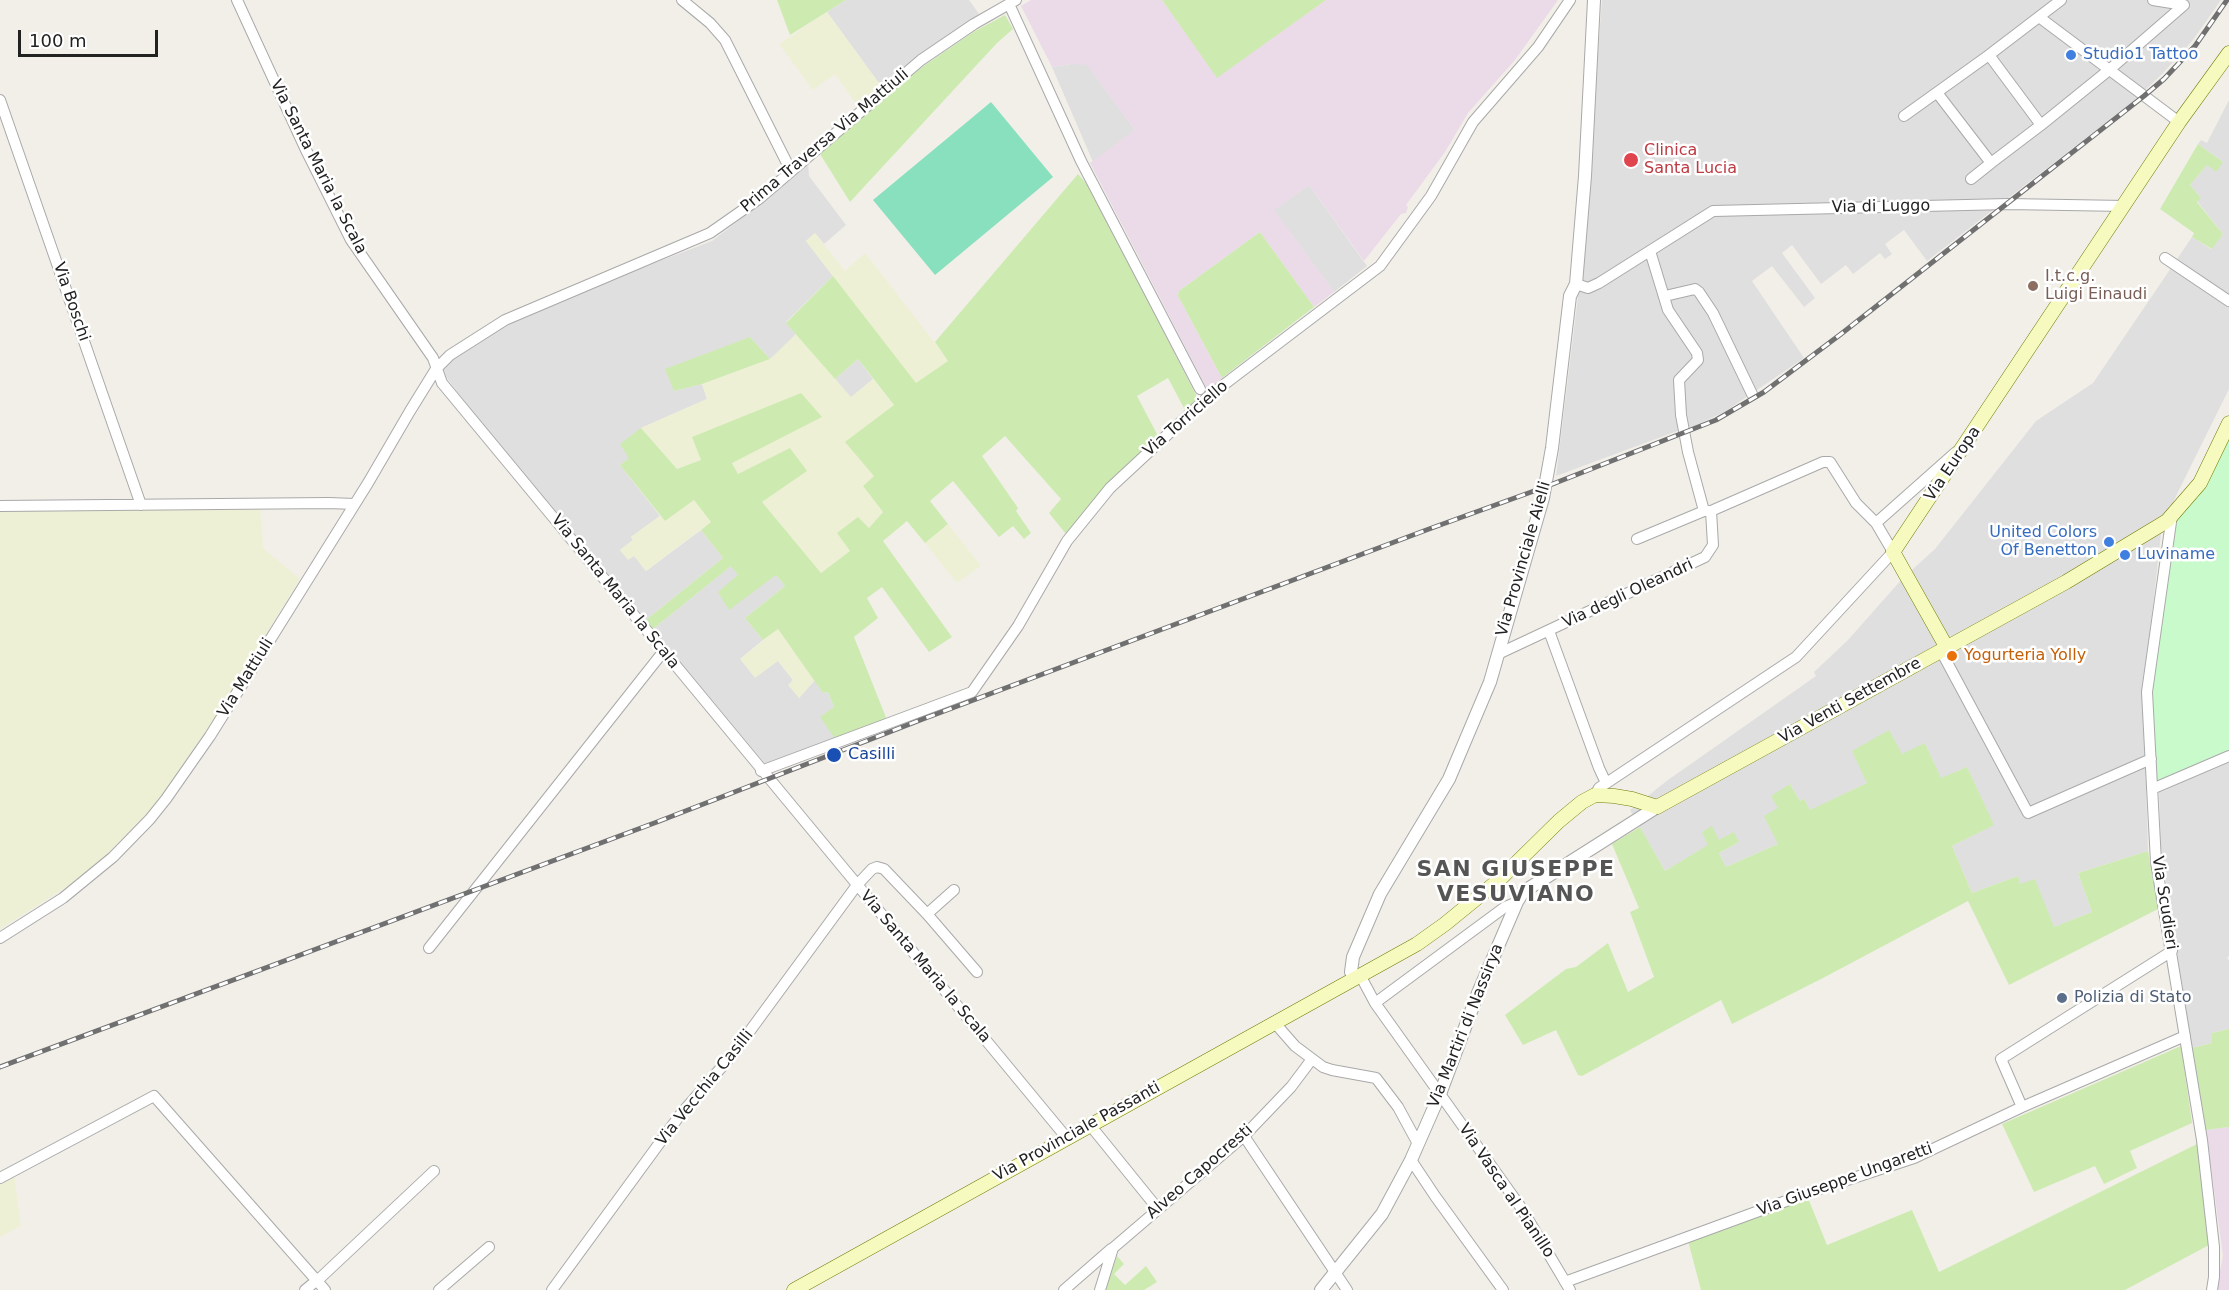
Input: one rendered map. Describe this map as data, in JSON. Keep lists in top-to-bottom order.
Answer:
{
  "streets": {
    "main road": ["Via Europa", "Via Venti Settembre", "Via Provinciale Passanti"],
    "street": [
      "Prima Traversa Via Mattiuli",
      "Via Santa Maria la Scala",
      "Via di Luggo",
      "Via Boschi",
      "Via Torriciello",
      "Via Provinciale Aielli",
      "Via degli Oleandri",
      "Via Mattiuli",
      "Via Scudieri",
      "Via Martiri di Nassirya",
      "Via Vecchia Casilli",
      "Alveo Capocresti",
      "Via Giuseppe Ungaretti",
      "Via Vasca al Pianillo"
    ]
  },
  "crossings": [
    ["Prima Traversa Via Mattiuli", "Via Santa Maria la Scala"],
    ["Prima Traversa Via Mattiuli", "Via Torriciello"],
    ["Prima Traversa Via Mattiuli", "Via Mattiuli"],
    ["Via Santa Maria la Scala", "Via Torriciello"],
    ["Via Santa Maria la Scala", "Via Mattiuli"],
    ["Via Santa Maria la Scala", "Via Vecchia Casilli"],
    ["Via Santa Maria la Scala", "Via Provinciale Passanti"],
    ["Via di Luggo", "Via Europa"],
    ["Via di Luggo", "Via Provinciale Aielli"],
    ["Via Europa", "Via degli Oleandri"],
    ["Via Europa", "Via Provinciale Passanti"],
    ["Via Provinciale Aielli", "Via degli Oleandri"],
    ["Via Provinciale Aielli", "Via Provinciale Passanti"],
    ["Via Provinciale Aielli", "Via Vasca al Pianillo"],
    ["Via Venti Settembre", "Via Scudieri"],
    ["Via Venti Settembre", "Via Martiri di Nassirya"],
    ["Via Scudieri", "Via Giuseppe Ungaretti"],
    ["Via Martiri di Nassirya", "Via Vasca al Pianillo"],
    ["Via Provinciale Passanti", "Via Vasca al Pianillo"],
    ["Via Giuseppe Ungaretti", "Via Vasca al Pianillo"]
  ],
  "districts": ["SAN GIUSEPPE VESUVIANO"],
  "places": [
    "Studio1 Tattoo",
    "Clinica Santa Lucia",
    "I.t.c.g. Luigi Einaudi",
    "United Colors Of Benetton",
    "Luviname",
    "Yogurteria Yolly",
    "Casilli",
    "Polizia di Stato"
  ],
  "scale_bar": "100 m"
}
